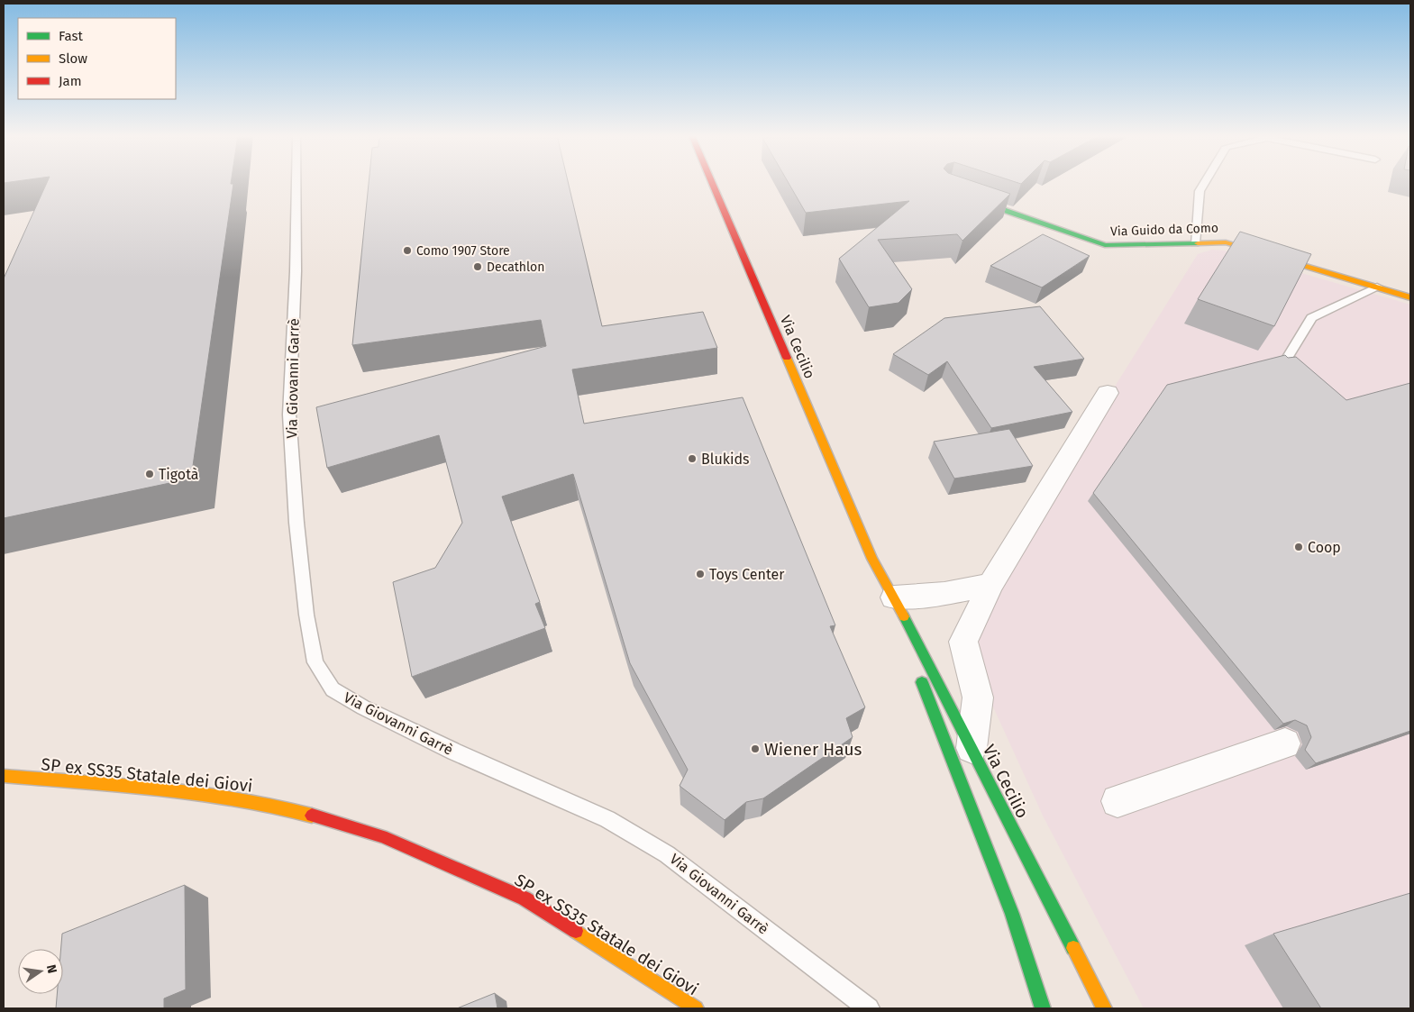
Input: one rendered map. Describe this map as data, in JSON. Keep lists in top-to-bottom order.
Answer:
{
  "streets": {
    "main road": ["Via Guido da Como", "Via Cecilio", "SP ex SS35 Statale dei Giovi"],
    "lane": ["Via Giovanni Garrè"]
  },
  "places": [
    "Como 1907 Store",
    "Decathlon",
    "Blukids",
    "Tigotà",
    "Coop",
    "Toys Center",
    "Wiener Haus"
  ],
  "legend": ["Fast", "Slow", "Jam"],
  "north": "right"
}
